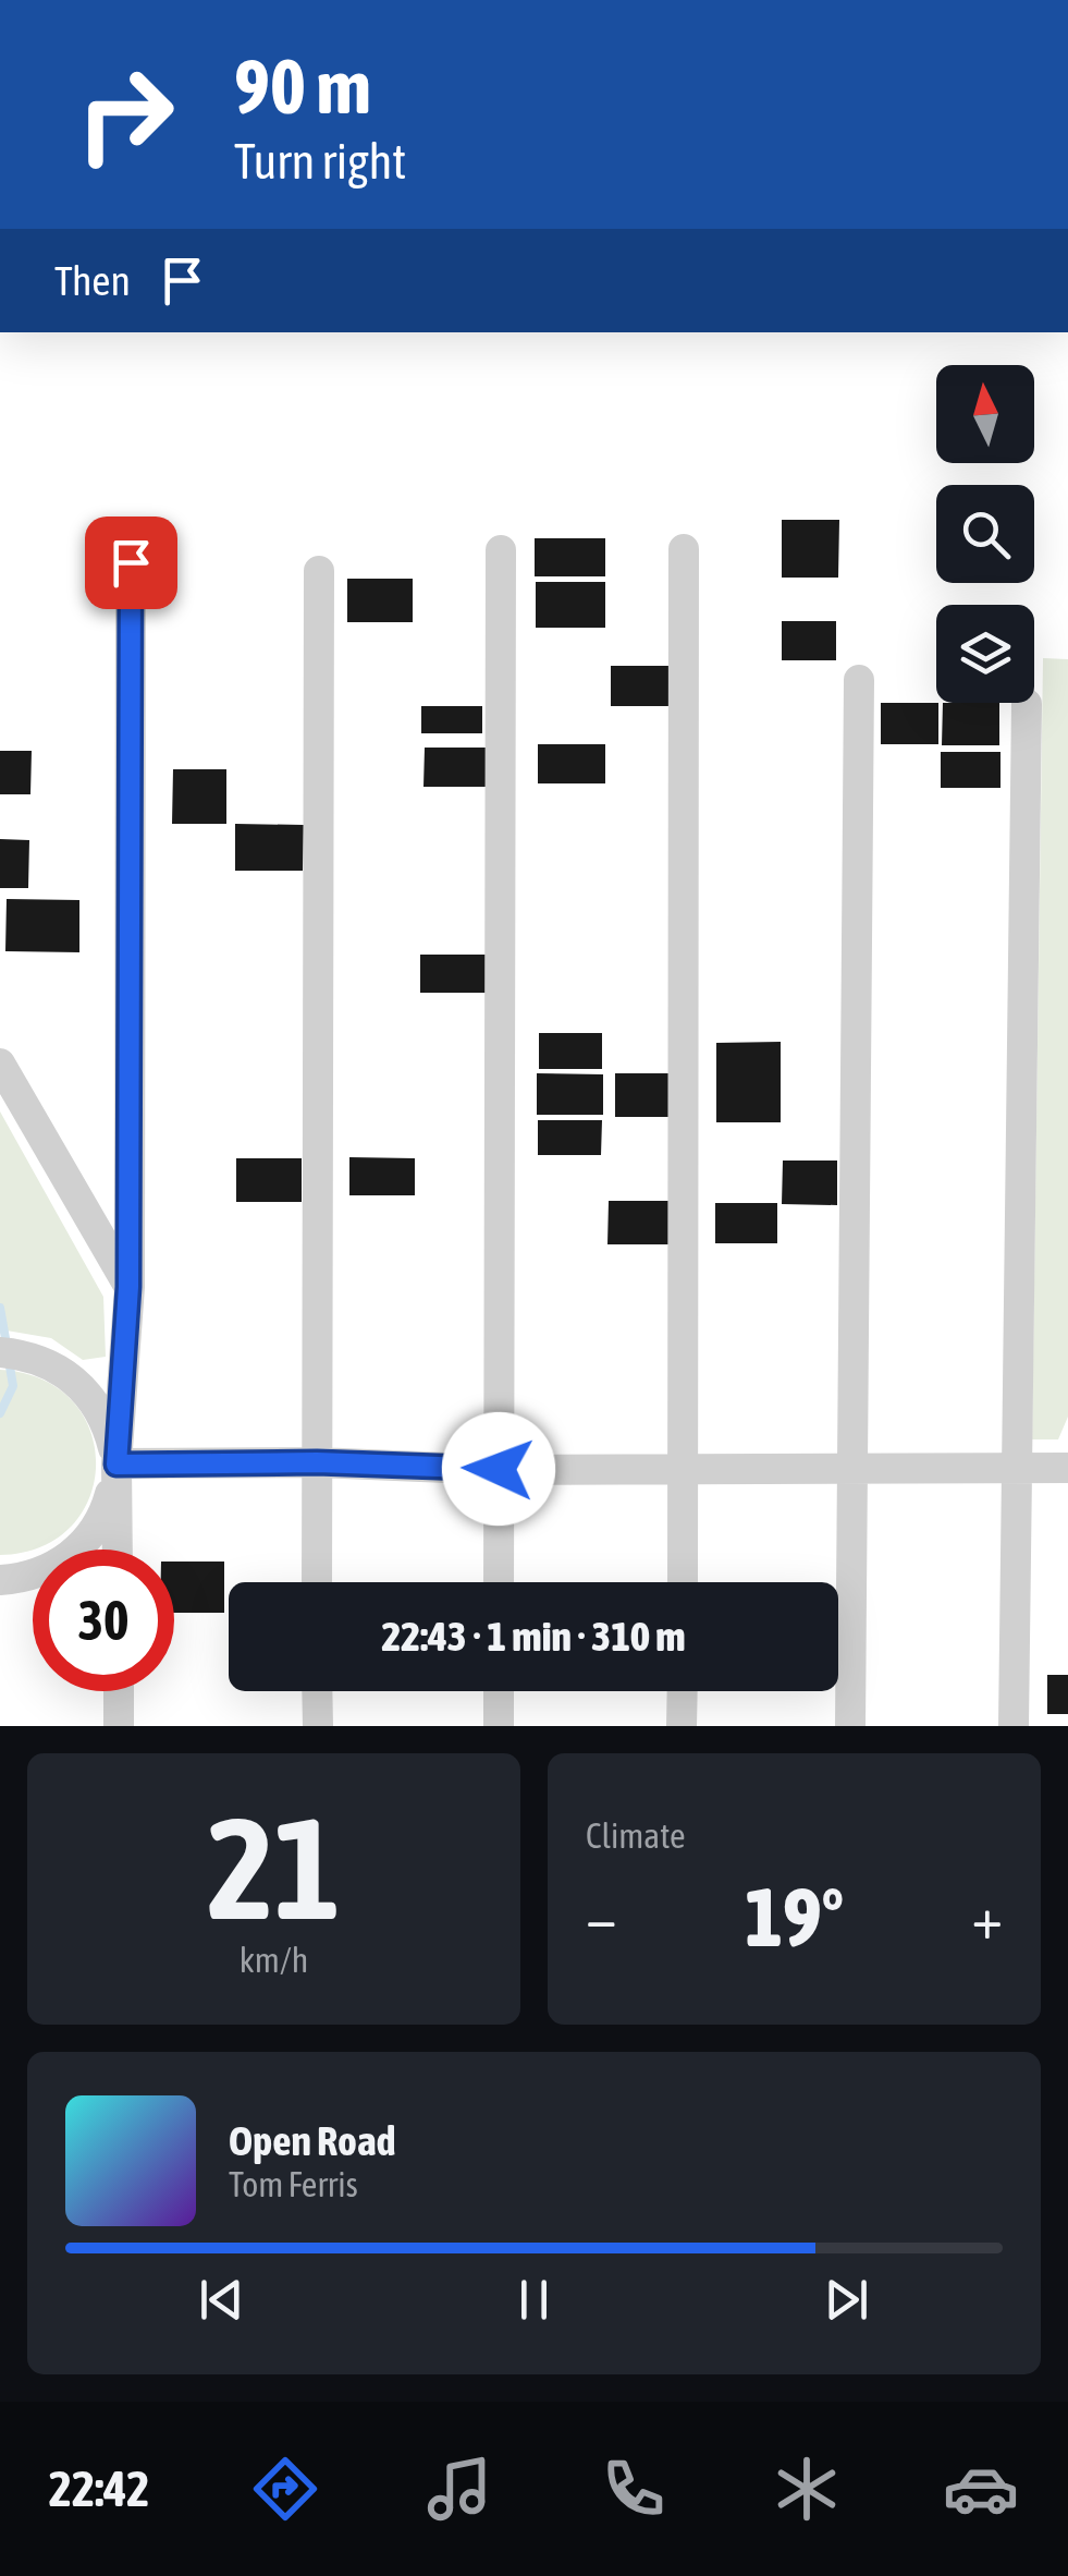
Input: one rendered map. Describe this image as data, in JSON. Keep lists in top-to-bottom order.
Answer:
{
  "north": "top",
  "page": {
    "turn": ["90 m", "Turn right"],
    "then": "Then",
    "limit": "30",
    "trip": "22:43 · 1 min · 310 m",
    "tile": [
      ["21", "km/h"],
      "Climate"
    ],
    "heat": ["−", "19°", "+"],
    "song": ["Open Road", "Tom Ferris"],
    "tabs": "22:42"
  }
}
